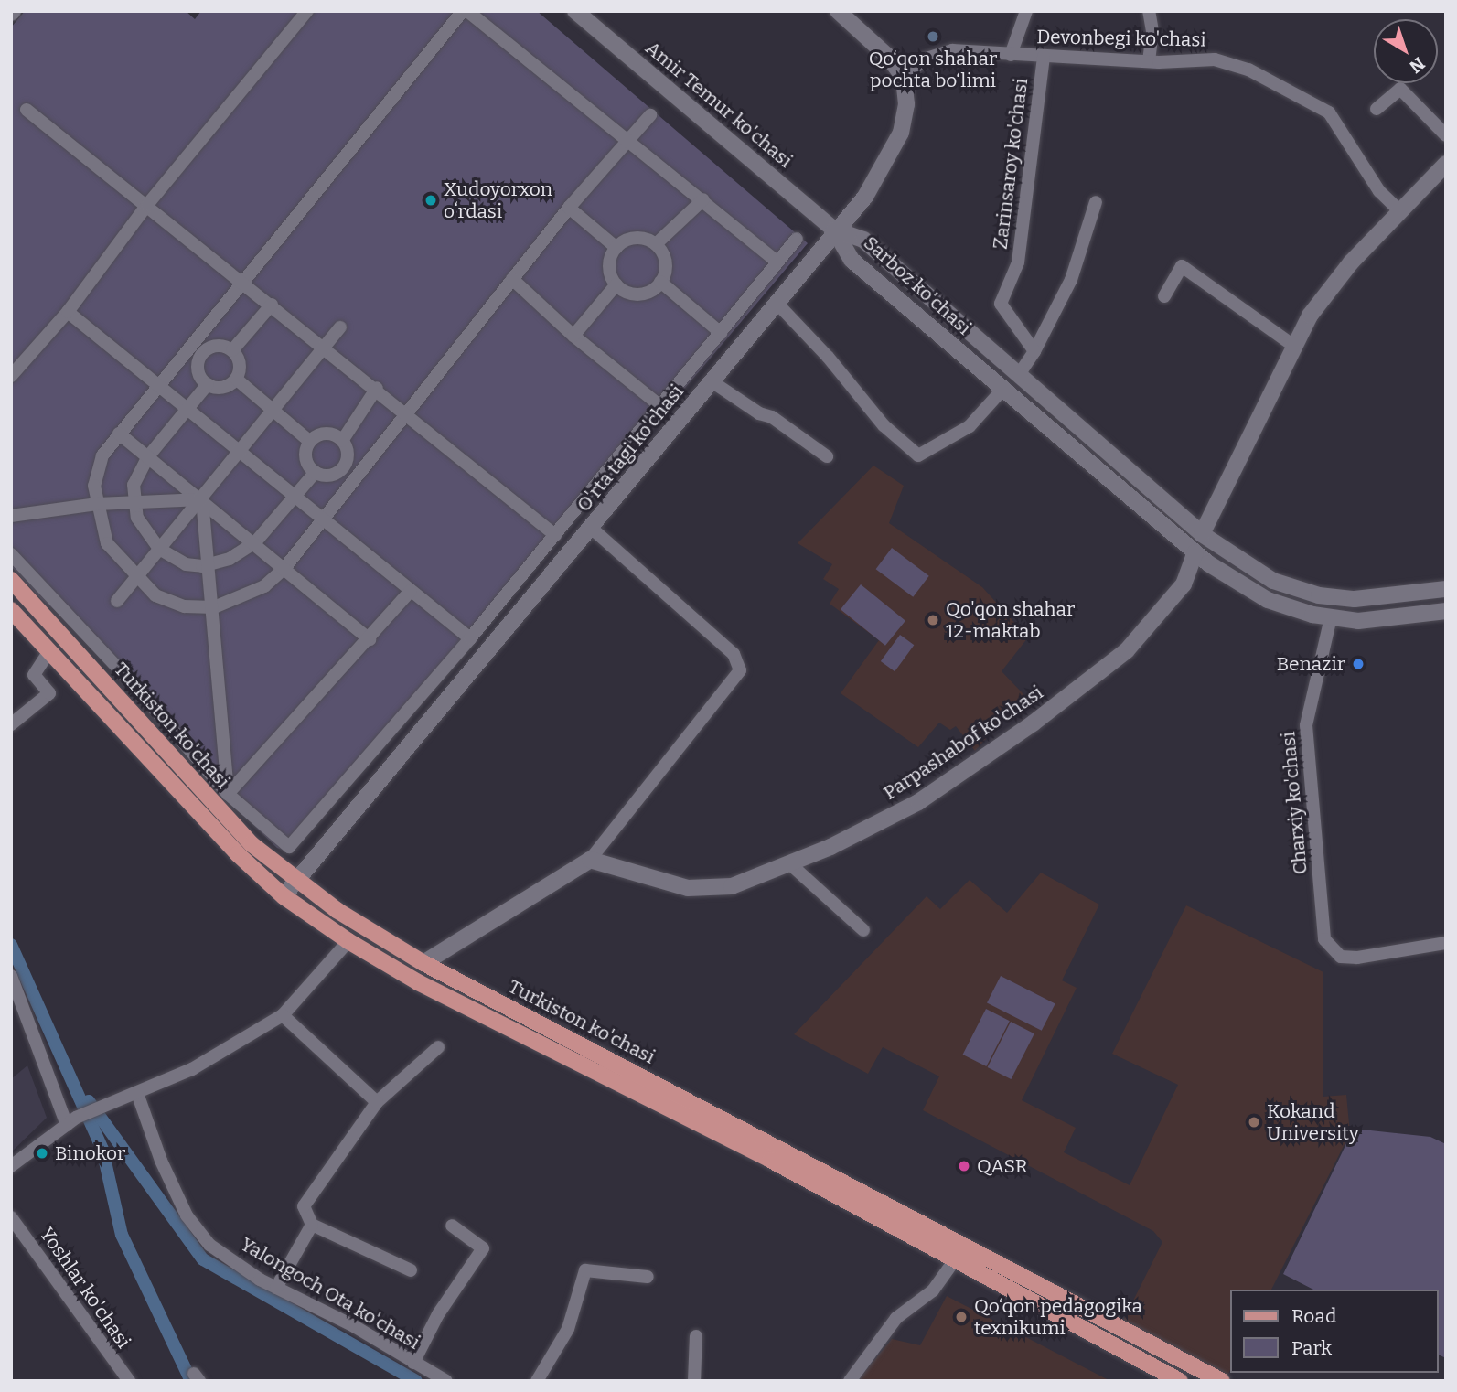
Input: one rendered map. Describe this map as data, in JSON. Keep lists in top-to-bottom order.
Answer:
{
  "streets": {
    "main road": [
      "Amir Temur ko'chasi",
      "Sarboz ko'chasi",
      "O'rta tagi ko'chasi",
      "Turkiston ko'chasi",
      "Parpashabof ko'chasi"
    ],
    "street": [
      "Devonbegi ko'chasi",
      "Zarinsaroy ko'chasi",
      "Charxiy ko'chasi",
      "Yoshlar ko'chasi",
      "Yalongoch Ota ko'chasi"
    ]
  },
  "crossings": [
    ["Devonbegi ko'chasi", "Zarinsaroy ko'chasi"],
    ["Devonbegi ko'chasi", "O'rta tagi ko'chasi"],
    ["Amir Temur ko'chasi", "Sarboz ko'chasi"],
    ["Amir Temur ko'chasi", "O'rta tagi ko'chasi"],
    ["Sarboz ko'chasi", "O'rta tagi ko'chasi"],
    ["Sarboz ko'chasi", "Parpashabof ko'chasi"],
    ["Sarboz ko'chasi", "Charxiy ko'chasi"],
    ["O'rta tagi ko'chasi", "Turkiston ko'chasi"]
  ],
  "places": [
    "Qo‘qon shahar pochta bo‘limi",
    "Xudoyorxon oʻrdasi",
    "Qo'qon shahar 12-maktab",
    "Benazir",
    "Kokand University",
    "Binokor",
    "QASR",
    "Qo‘qon pedagogika texnikumi"
  ],
  "legend": ["Road", "Park"],
  "north": "bottom right"
}
